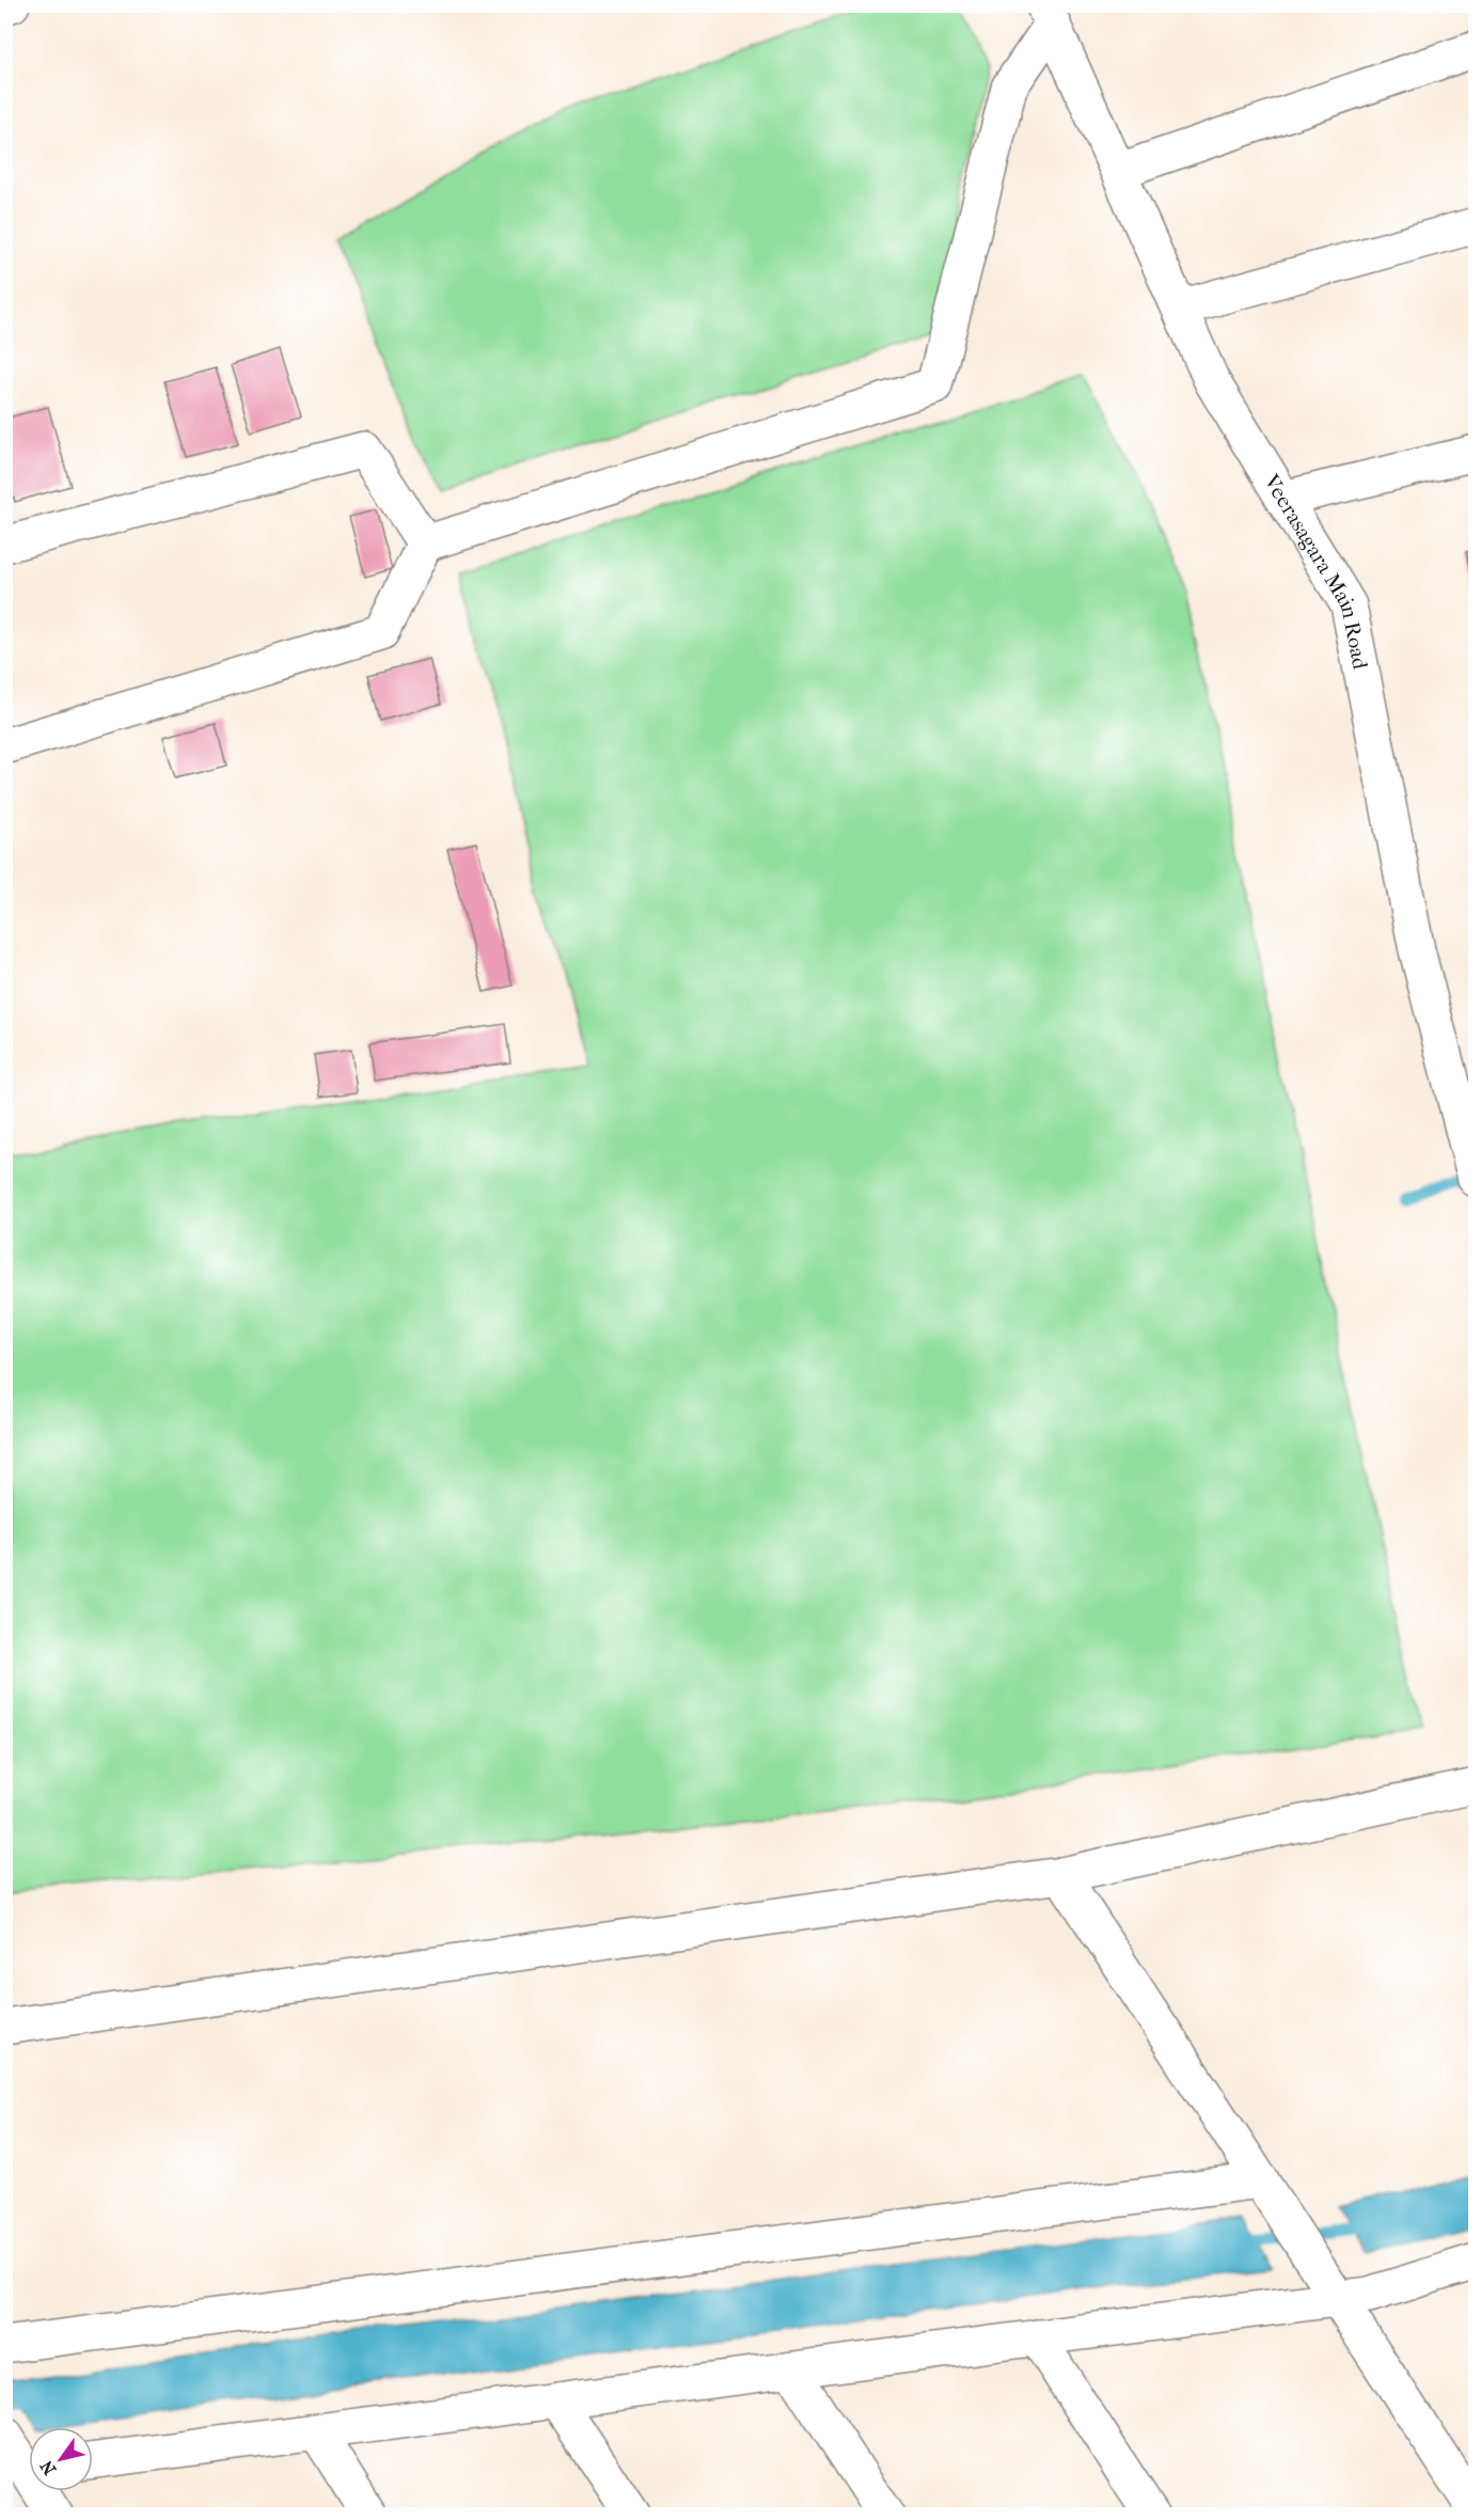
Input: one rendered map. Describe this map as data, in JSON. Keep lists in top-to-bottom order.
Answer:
{
  "streets": {
    "street": ["Veerasagara Main Road"]
  },
  "north": "bottom left"
}
